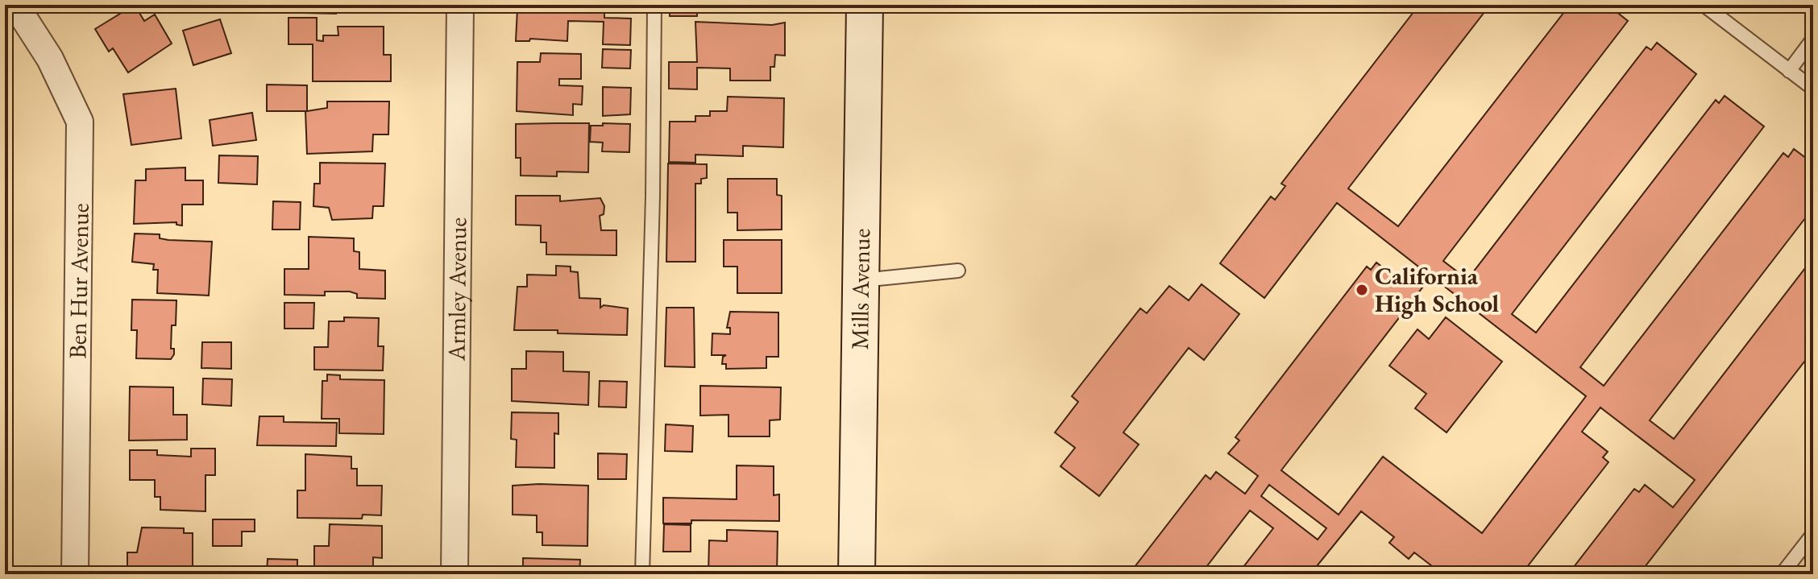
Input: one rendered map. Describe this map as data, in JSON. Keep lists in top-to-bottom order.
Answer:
{
  "streets": {
    "main road": ["Mills Avenue"],
    "street": ["Ben Hur Avenue", "Armley Avenue"]
  },
  "places": ["California High School"]
}
